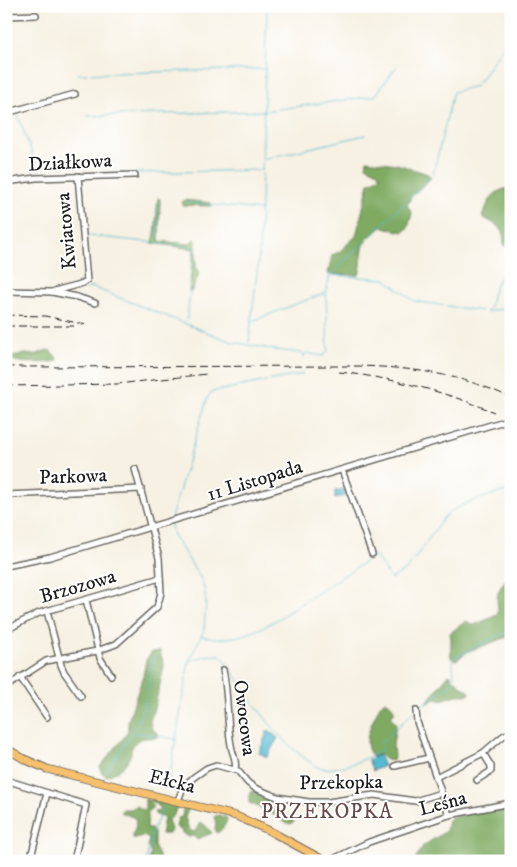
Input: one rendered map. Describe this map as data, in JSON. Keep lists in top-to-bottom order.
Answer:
{
  "streets": {
    "main road": ["Ełcka"],
    "street": [
      "Działkowa",
      "Kwiatowa",
      "Parkowa",
      "11 Listopada",
      "Brzozowa",
      "Owocowa",
      "Przekopka",
      "Leśna"
    ]
  },
  "crossings": [
    ["Działkowa", "Kwiatowa"],
    ["Owocowa", "Przekopka"]
  ],
  "districts": ["PRZEKOPKA"]
}
